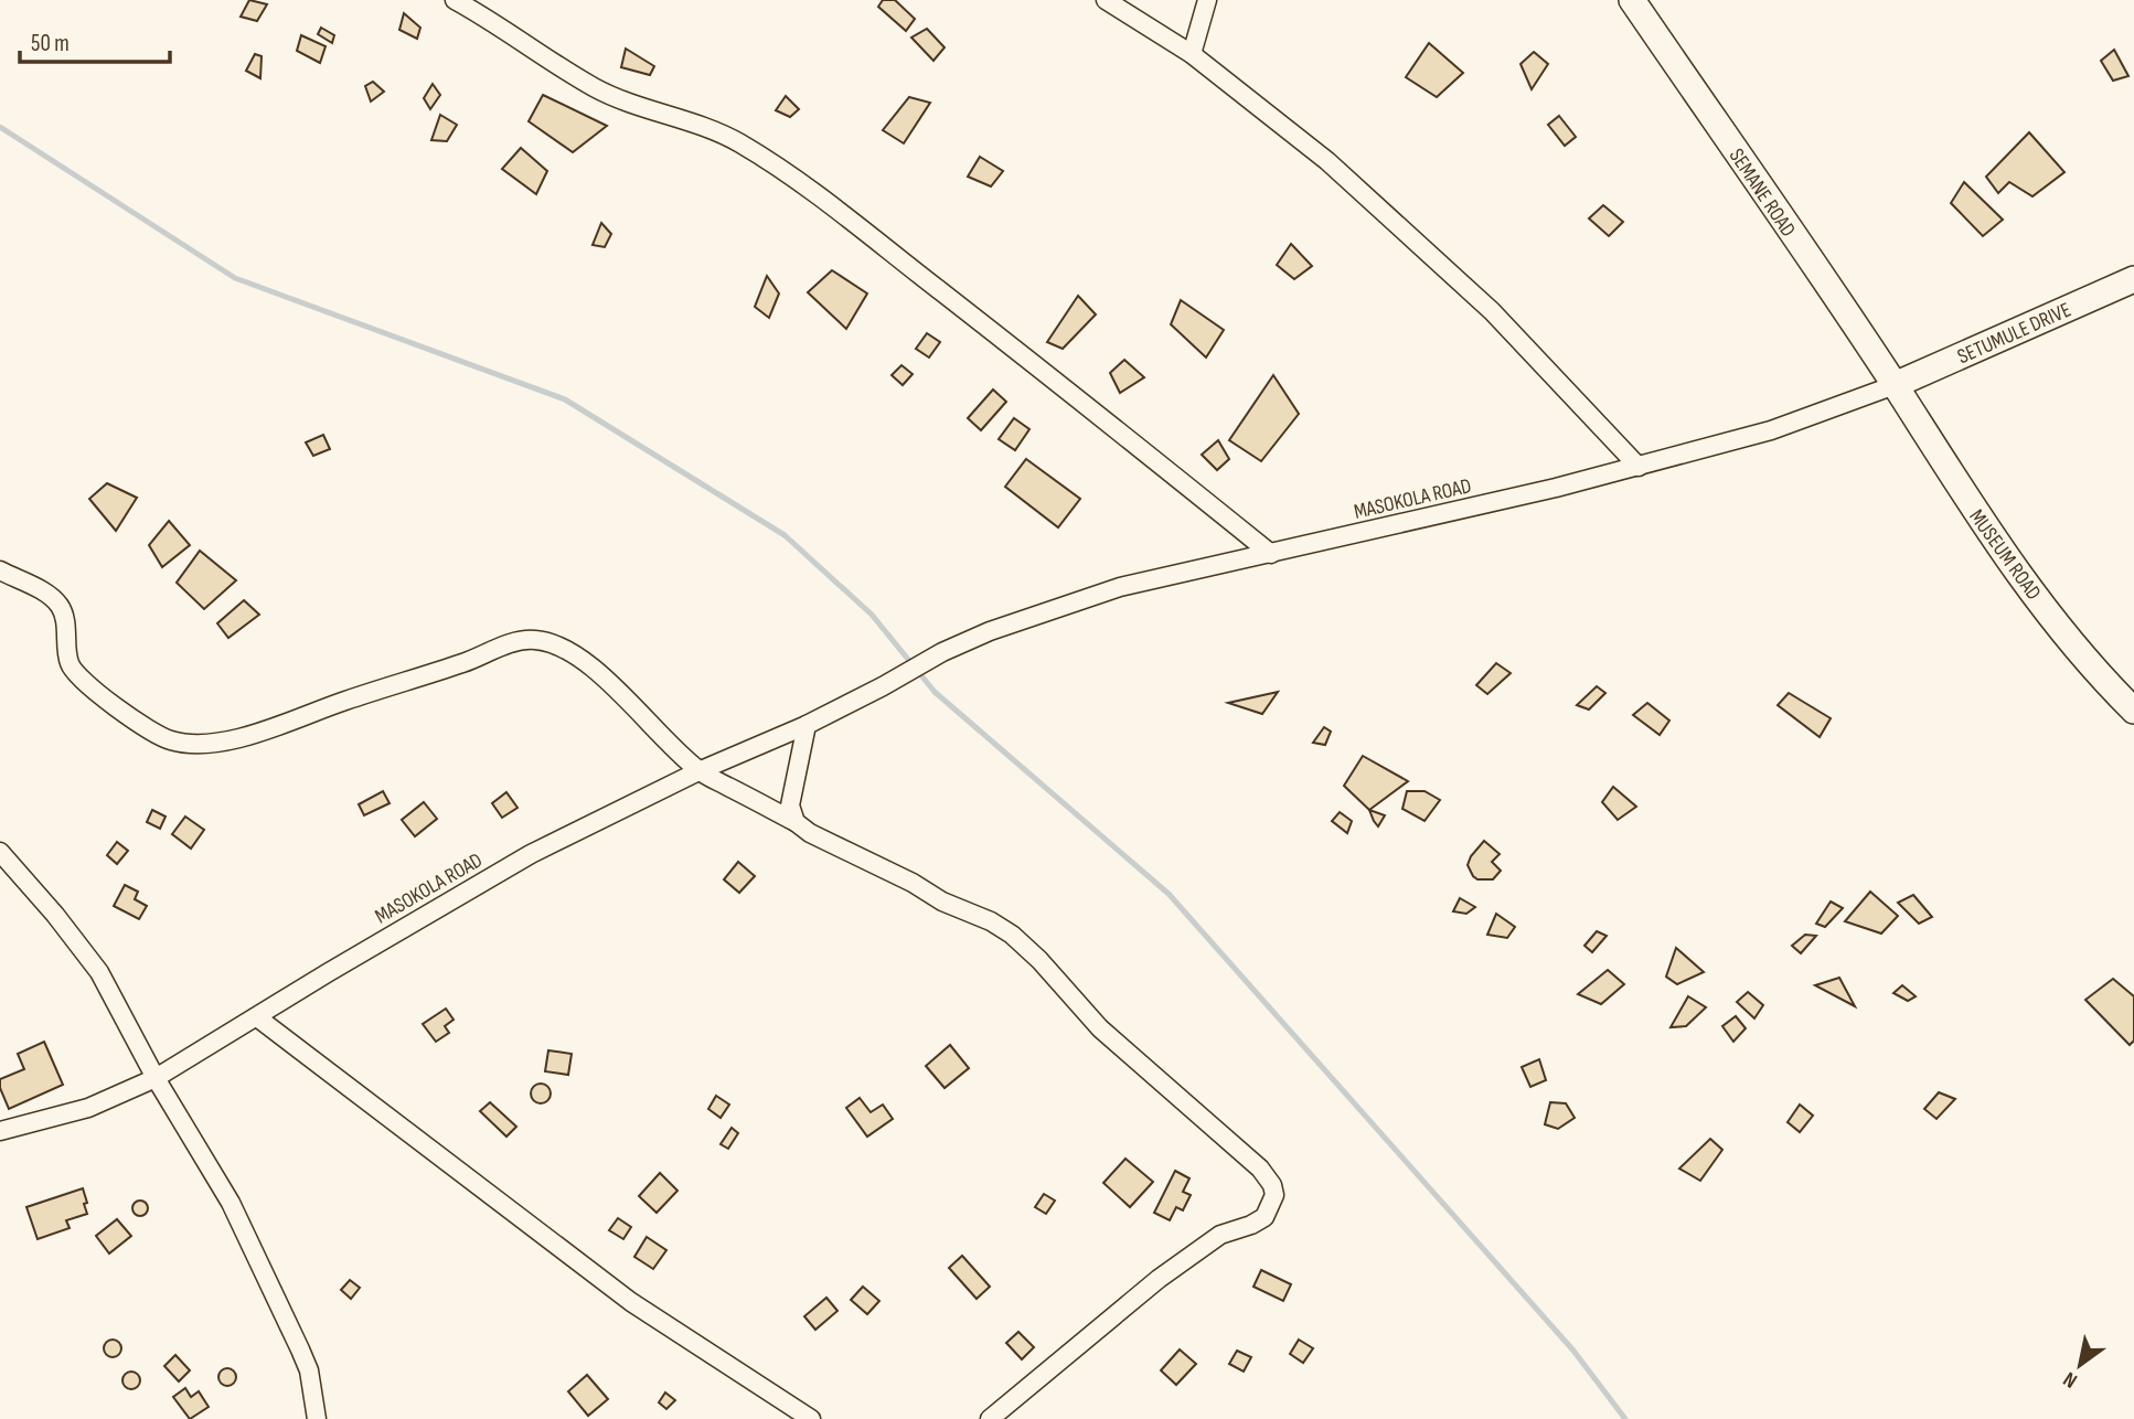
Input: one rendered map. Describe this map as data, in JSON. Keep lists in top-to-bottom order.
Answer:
{
  "streets": {
    "street": [
      "SEMANE ROAD",
      "SETUMULE DRIVE",
      "MASOKOLA ROAD",
      "MUSEUM ROAD"
    ]
  },
  "crossings": [
    ["SEMANE ROAD", "SETUMULE DRIVE"],
    ["SEMANE ROAD", "MASOKOLA ROAD"],
    ["SEMANE ROAD", "MUSEUM ROAD"],
    ["SETUMULE DRIVE", "MASOKOLA ROAD"],
    ["SETUMULE DRIVE", "MUSEUM ROAD"],
    ["MASOKOLA ROAD", "MUSEUM ROAD"]
  ],
  "scale_bar": "50 m",
  "north": "bottom left"
}
